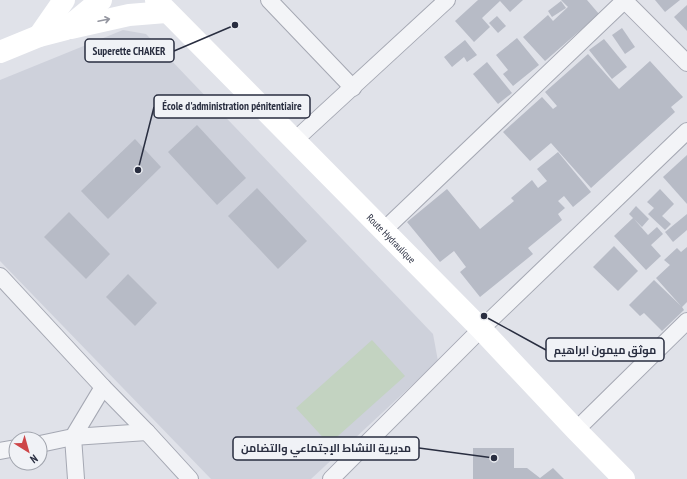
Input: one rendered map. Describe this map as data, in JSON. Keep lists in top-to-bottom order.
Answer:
{
  "streets": {
    "main road": ["Route Hydraulique"]
  },
  "places": [
    "Superette CHAKER",
    "École d'administration pénitentiaire",
    "موثق ميمون ابراهيم",
    "مديرية النشاط الإجتماعي والتضامن"
  ],
  "north": "bottom right"
}
